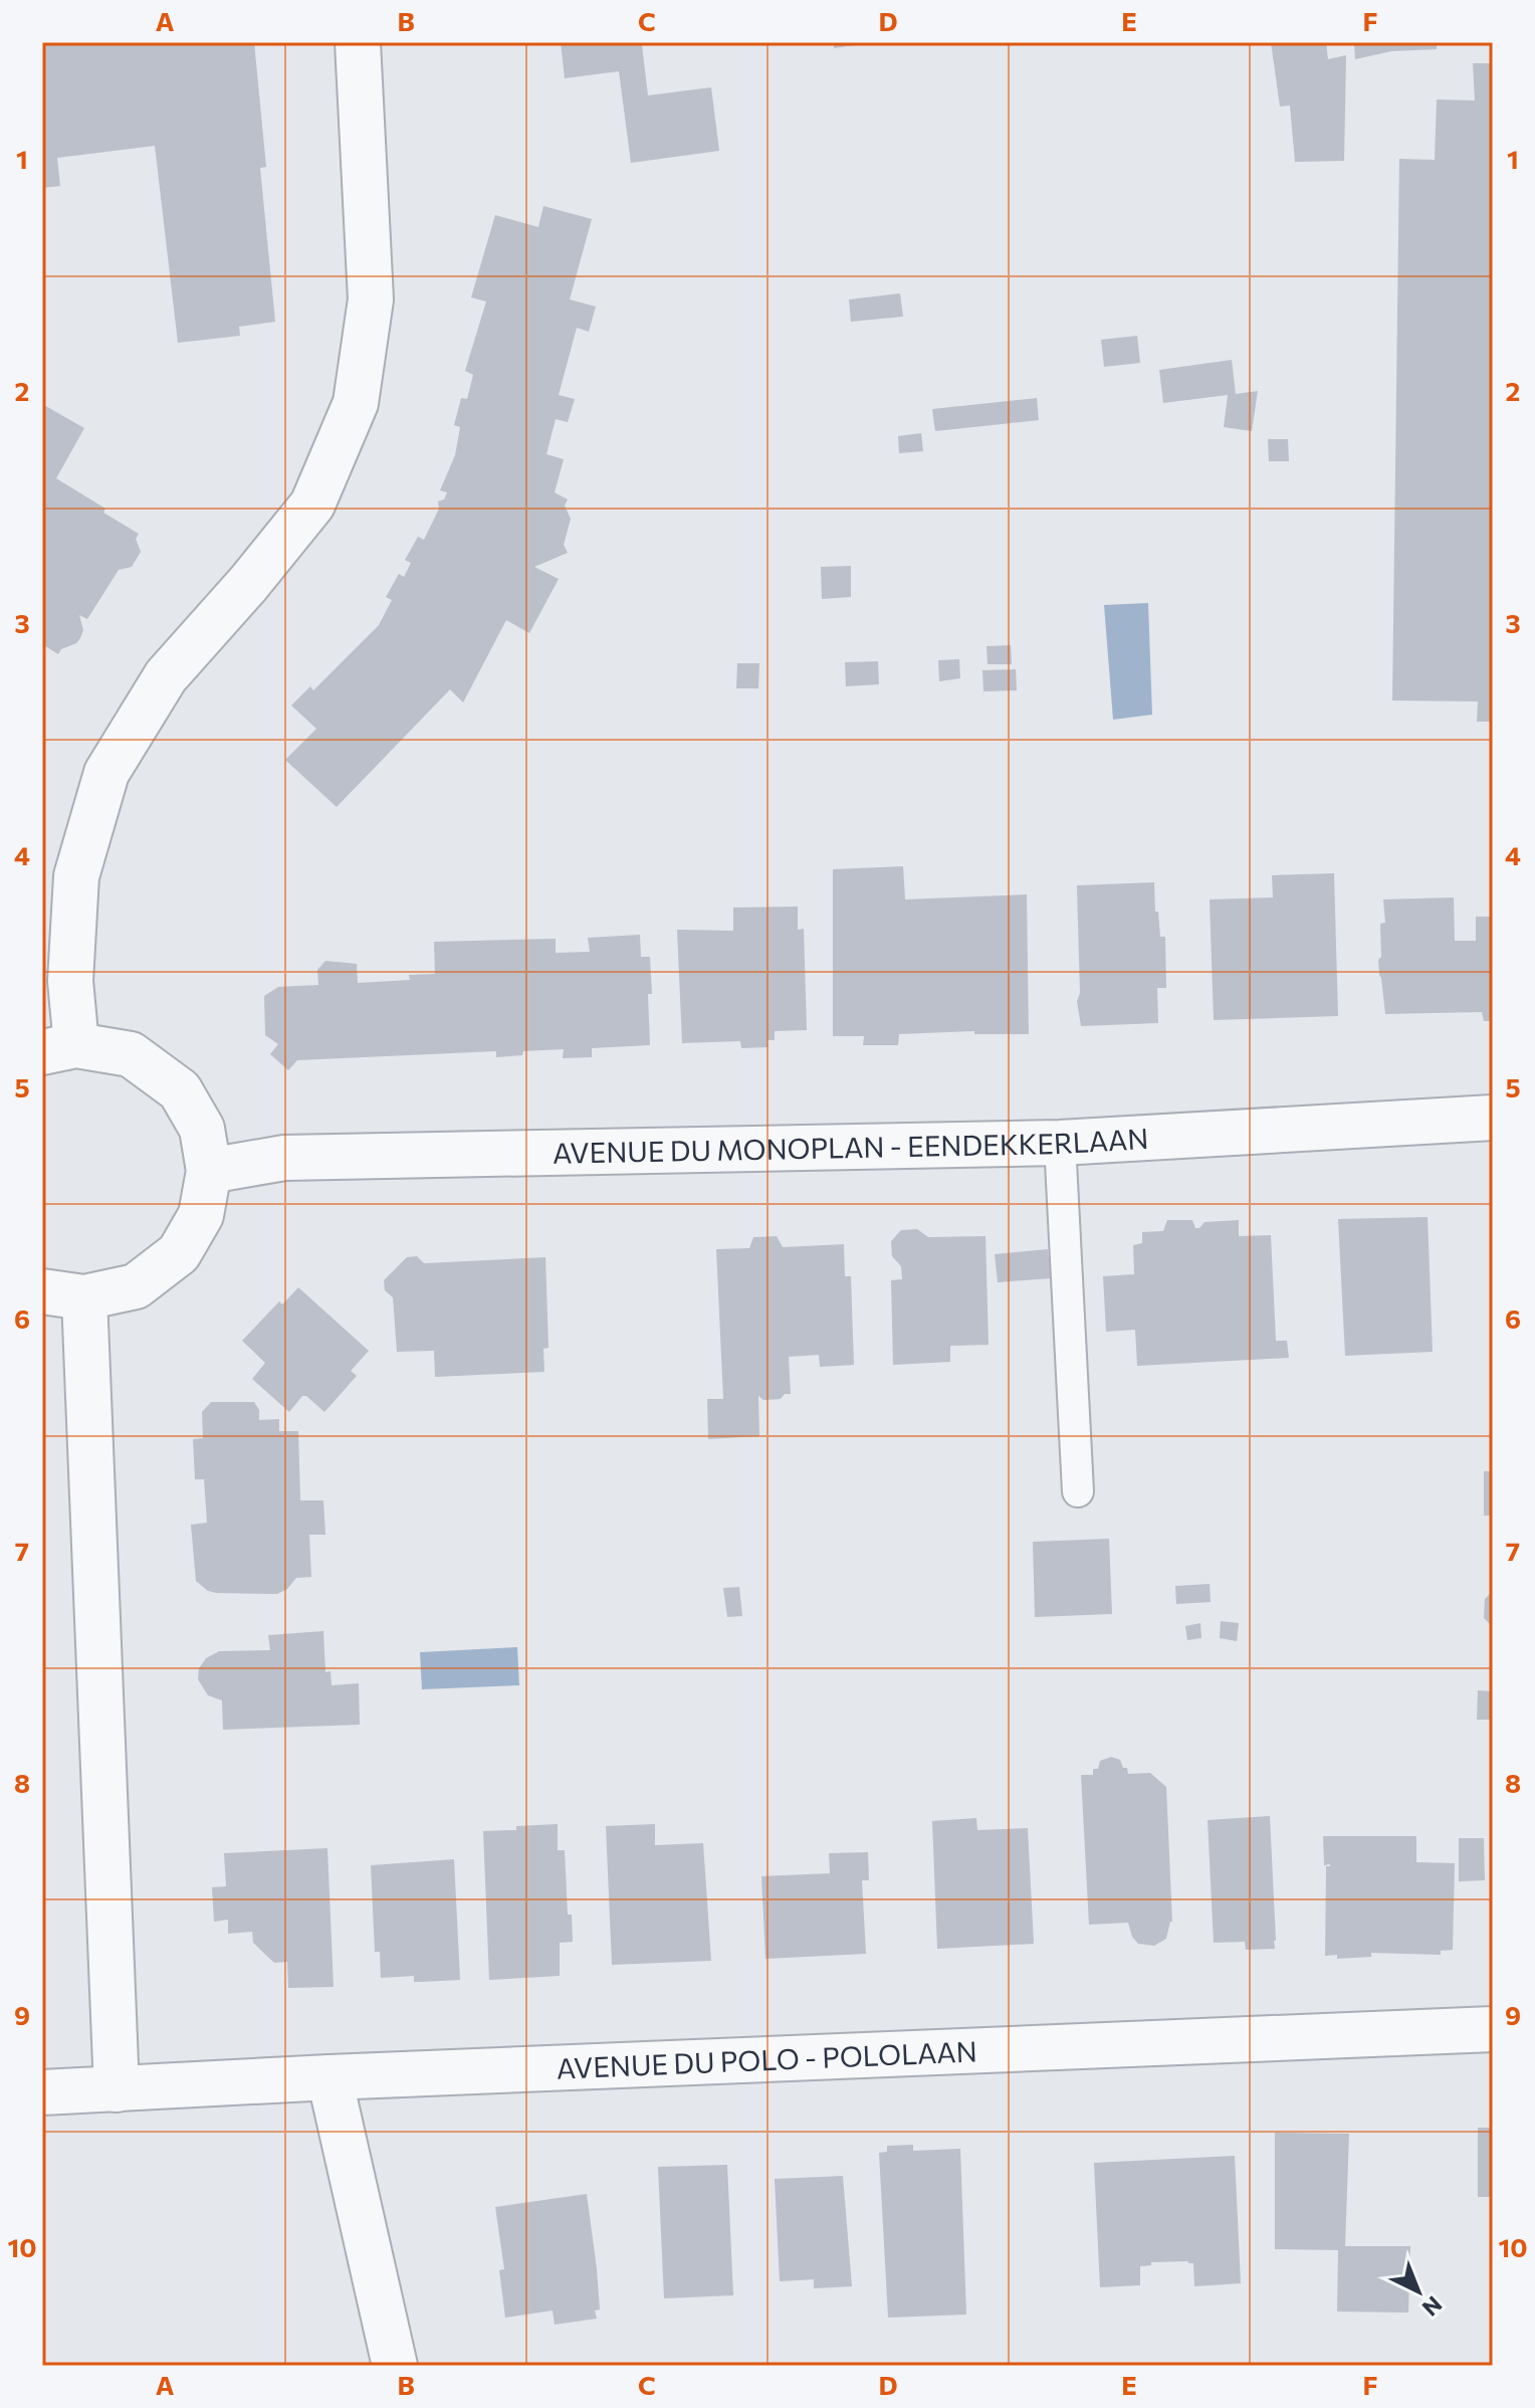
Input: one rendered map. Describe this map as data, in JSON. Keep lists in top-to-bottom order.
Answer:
{
  "streets": {
    "street": ["AVENUE DU MONOPLAN - EENDEKKERLAAN", "AVENUE DU POLO - POLOLAAN"]
  },
  "north": "bottom right",
  "grid": {
    "columns": [
      "A",
      "B",
      "C",
      "D",
      "E",
      "F"
    ],
    "rows": [
      "1",
      "2",
      "3",
      "4",
      "5",
      "6",
      "7",
      "8",
      "9",
      "10"
    ]
  }
}
